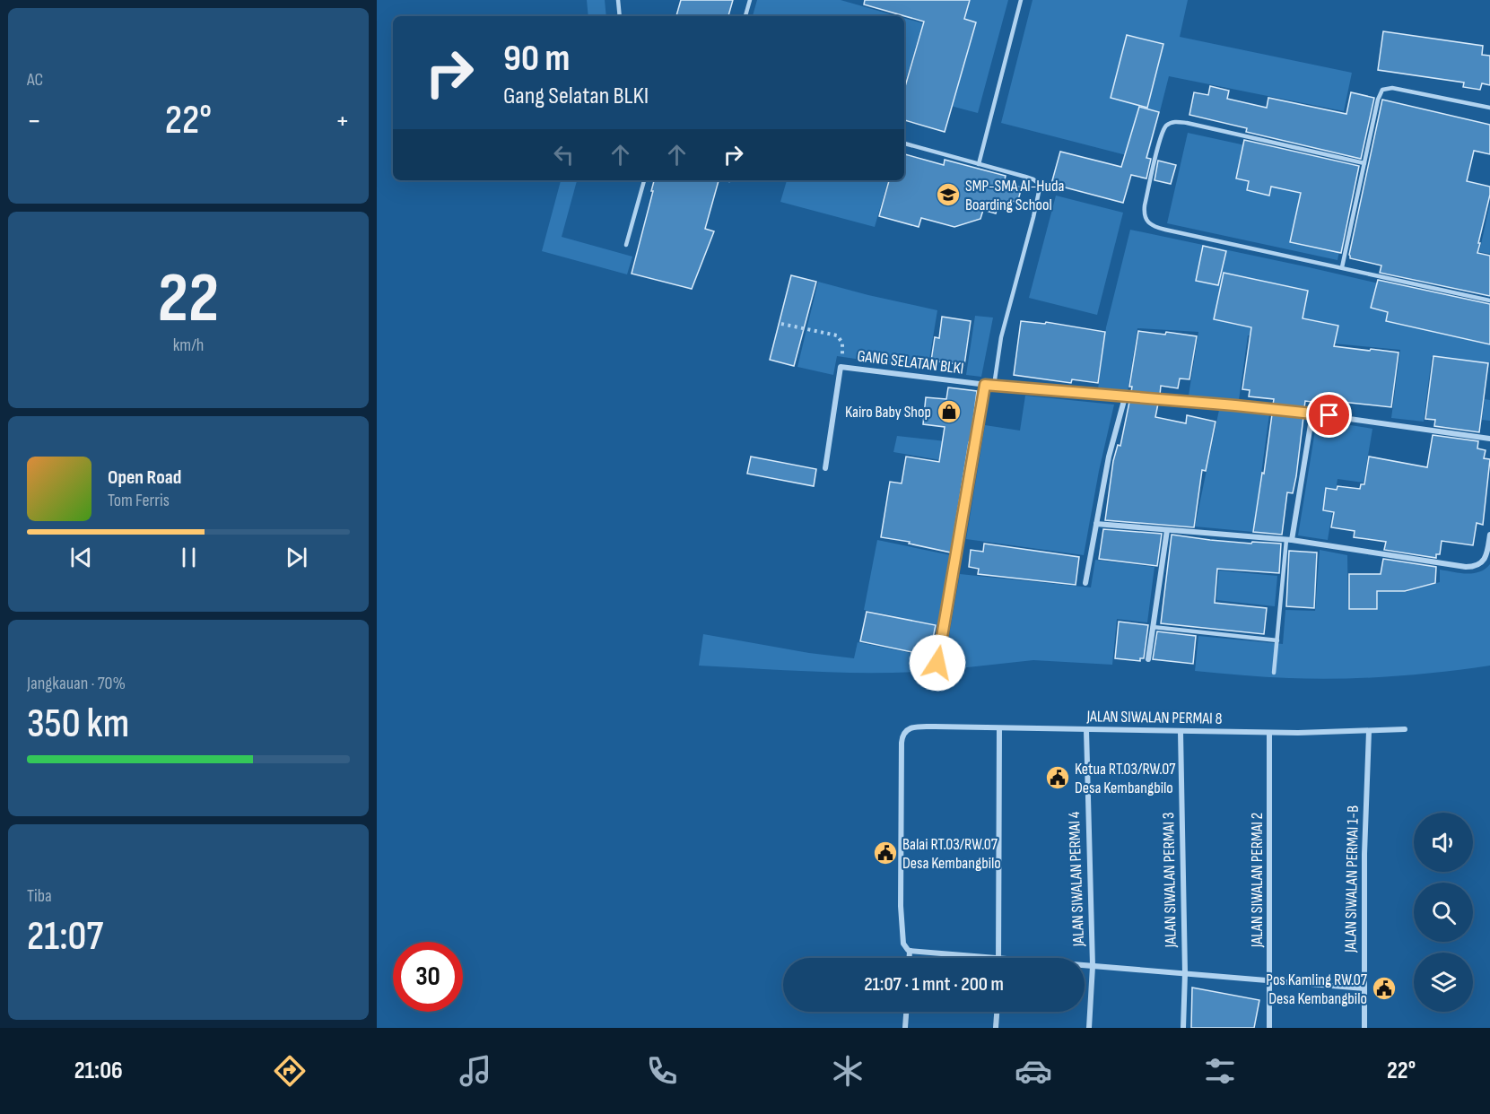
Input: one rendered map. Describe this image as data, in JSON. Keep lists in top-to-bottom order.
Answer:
{
  "streets": {
    "street": [
      "GANG SELATAN BLKI",
      "JALAN SIWALAN PERMAI 8",
      "JALAN SIWALAN PERMAI 4",
      "JALAN SIWALAN PERMAI 1-B",
      "JALAN SIWALAN PERMAI 3",
      "JALAN SIWALAN PERMAI 2"
    ]
  },
  "crossings": [
    ["JALAN SIWALAN PERMAI 8", "JALAN SIWALAN PERMAI 4"],
    ["JALAN SIWALAN PERMAI 8", "JALAN SIWALAN PERMAI 1-B"],
    ["JALAN SIWALAN PERMAI 8", "JALAN SIWALAN PERMAI 3"],
    ["JALAN SIWALAN PERMAI 8", "JALAN SIWALAN PERMAI 2"]
  ],
  "places": {
    "school or university": ["SMP-SMA Al-Huda Boarding School"],
    "shop": ["Kairo Baby Shop"],
    "public building": ["Ketua RT.03/RW.07 Desa Kembangbilo", "Balai RT.03/RW.07 Desa Kembangbilo", "Pos Kamling RW.07 Desa Kembangbilo"]
  },
  "page": {
    "tile": [
      "AC",
      ["22", "km/h"],
      ["Jangkauan · 70%", "350 km"],
      ["Tiba", "21:07"]
    ],
    "turn": ["90 m", "Gang Selatan BLKI"],
    "heat": ["−", "22°", "+"],
    "song": ["Open Road", "Tom Ferris"],
    "limit": "30",
    "trip": "21:07 · 1 mnt · 200 m",
    "tabs": ["21:06", "22°"]
  }
}
